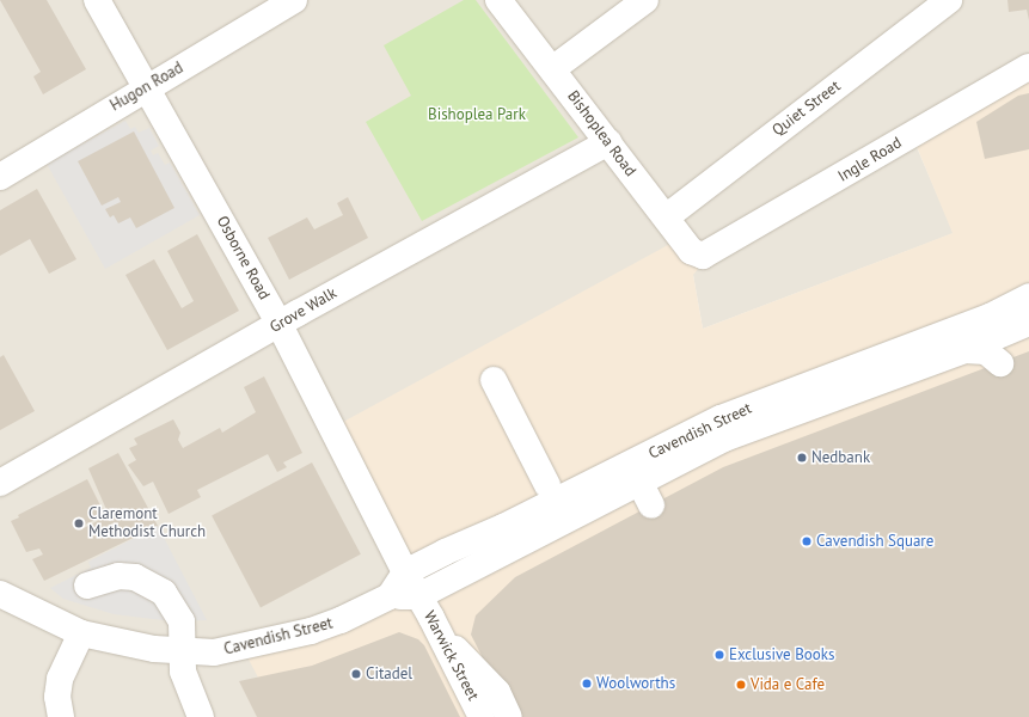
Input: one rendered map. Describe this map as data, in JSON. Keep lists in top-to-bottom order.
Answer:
{
  "streets": {
    "street": [
      "Hugon Road",
      "Quiet Street",
      "Bishoplea Road",
      "Ingle Road",
      "Osborne Road",
      "Grove Walk",
      "Cavendish Street",
      "Warwick Street"
    ]
  },
  "crossings": [
    ["Hugon Road", "Osborne Road"],
    ["Quiet Street", "Bishoplea Road"],
    ["Bishoplea Road", "Ingle Road"],
    ["Bishoplea Road", "Grove Walk"],
    ["Osborne Road", "Grove Walk"],
    ["Osborne Road", "Cavendish Street"],
    ["Osborne Road", "Warwick Street"],
    ["Cavendish Street", "Warwick Street"]
  ],
  "parks": ["Bishoplea Park"],
  "places": [
    "Nedbank",
    "Claremont Methodist Church",
    "Cavendish Square",
    "Exclusive Books",
    "Citadel",
    "Woolworths",
    "Vida e Cafe"
  ]
}
